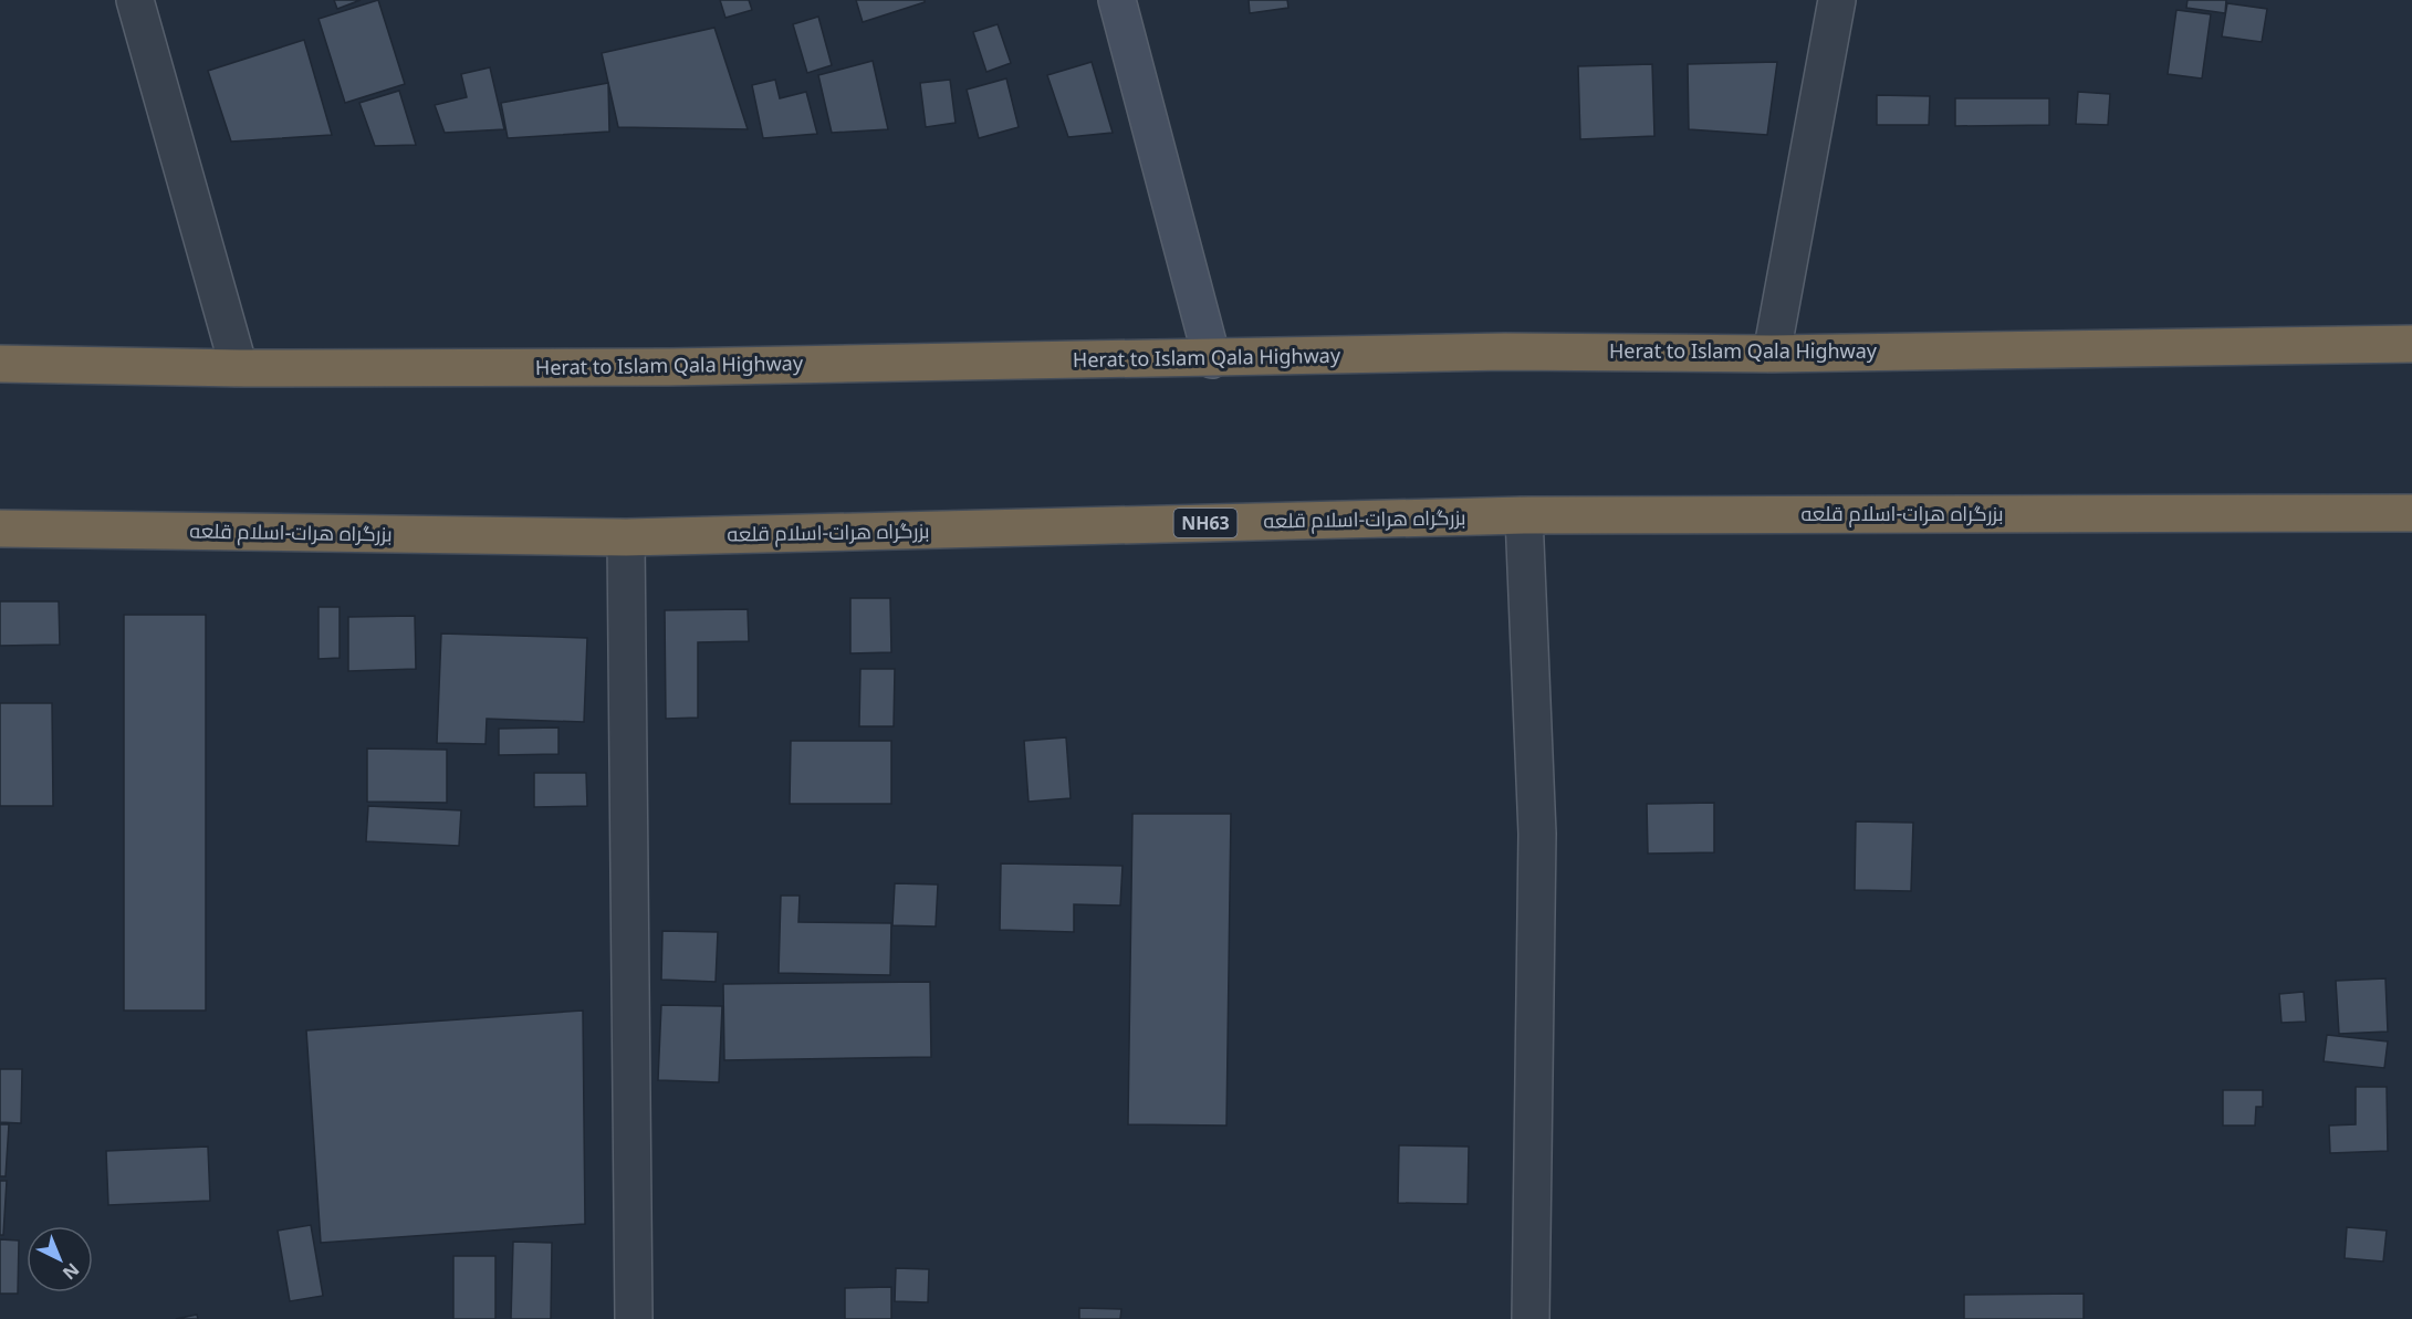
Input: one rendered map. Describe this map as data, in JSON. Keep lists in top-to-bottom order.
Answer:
{
  "streets": {
    "highway": ["Herat to Islam Qala Highway", "بزرگراه هرات-اسلام قلعه", "NH63"]
  },
  "north": "bottom right"
}
